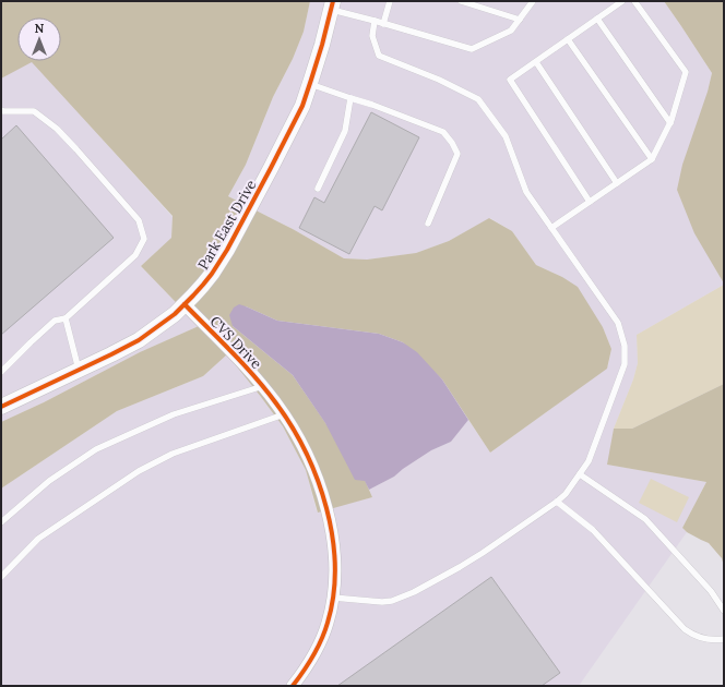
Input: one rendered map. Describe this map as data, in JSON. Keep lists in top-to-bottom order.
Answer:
{
  "streets": {
    "street": ["Park East Drive", "CVS Drive"]
  },
  "crossings": [
    ["Park East Drive", "CVS Drive"]
  ],
  "north": "top"
}
